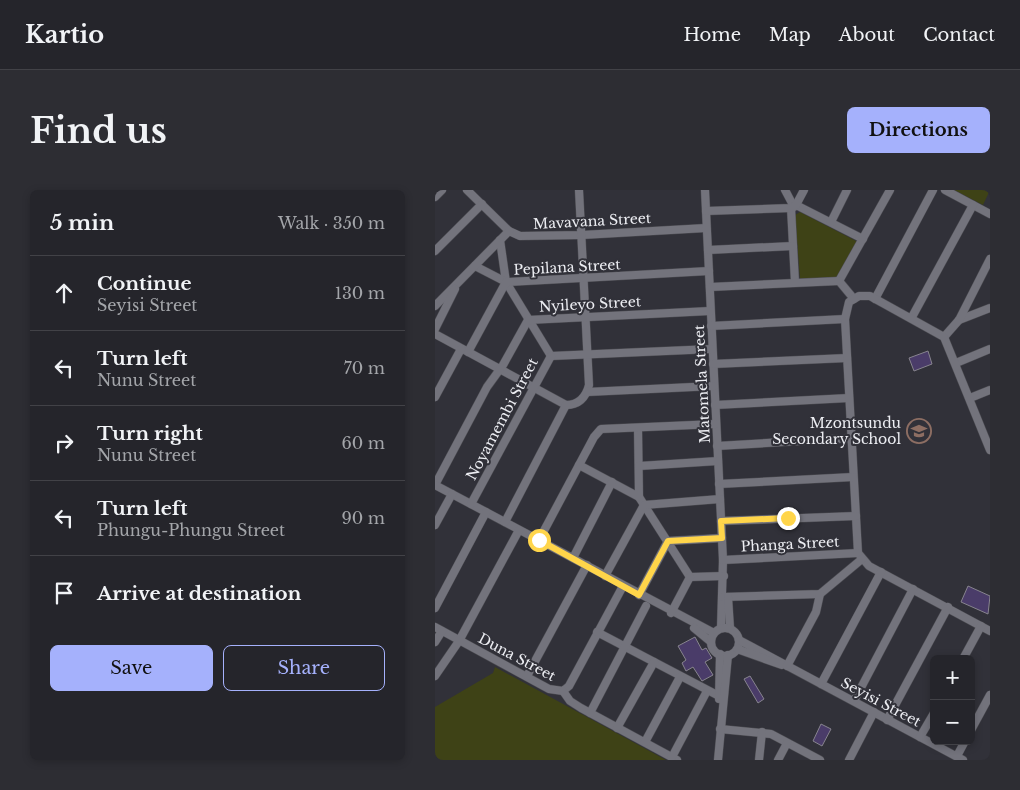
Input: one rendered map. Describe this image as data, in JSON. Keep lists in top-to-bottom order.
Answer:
{
  "streets": {
    "street": [
      "Mavavana Street",
      "Pepilana Street",
      "Nyileyo Street",
      "Matomela Street",
      "Noyamembi Street",
      "Phanga Street",
      "Duna Street",
      "Seyisi Street"
    ]
  },
  "crossings": [
    ["Mavavana Street", "Matomela Street"],
    ["Pepilana Street", "Matomela Street"],
    ["Nyileyo Street", "Matomela Street"],
    ["Matomela Street", "Noyamembi Street"],
    ["Matomela Street", "Phanga Street"],
    ["Matomela Street", "Seyisi Street"]
  ],
  "places": {
    "school or university": ["Mzontsundu Secondary School"]
  },
  "page": {
    "header": "Kartio",
    "nav": [
      "Home",
      "Map",
      "About",
      "Contact"
    ],
    "buttons": [
      "Directions",
      ["Save", "Share"]
    ],
    "title": "Find us",
    "heading": ["5 min", "Walk · 350 m"],
    "list": [
      ["Continue", "Seyisi Street", "130 m"],
      ["Turn left", "Nunu Street", "70 m"],
      ["Turn right", "Nunu Street", "60 m"],
      ["Turn left", "Phungu-Phungu Street", "90 m"],
      "Arrive at destination"
    ],
    "map_buttons": ["+", "−"]
  }
}
